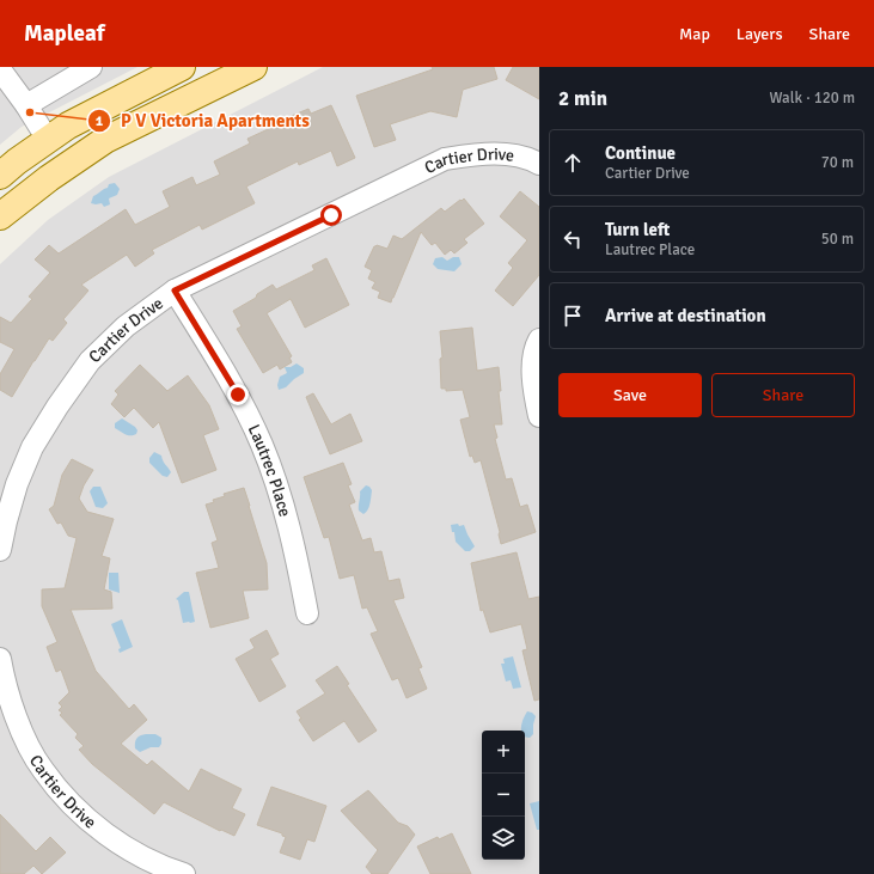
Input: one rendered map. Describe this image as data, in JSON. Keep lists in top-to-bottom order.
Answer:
{
  "streets": {
    "street": ["Cartier Drive", "Lautrec Place"]
  },
  "crossings": [
    ["Cartier Drive", "Lautrec Place"]
  ],
  "places": ["P V Victoria Apartments"],
  "page": {
    "header": "Mapleaf",
    "nav": ["Map", "Layers", "Share"],
    "heading": ["2 min", "Walk · 120 m"],
    "list": [
      ["Continue", "Cartier Drive", "70 m"],
      ["Turn left", "Lautrec Place", "50 m"],
      "Arrive at destination"
    ],
    "buttons": ["Save", "Share"],
    "map_buttons": ["+", "−"]
  }
}
